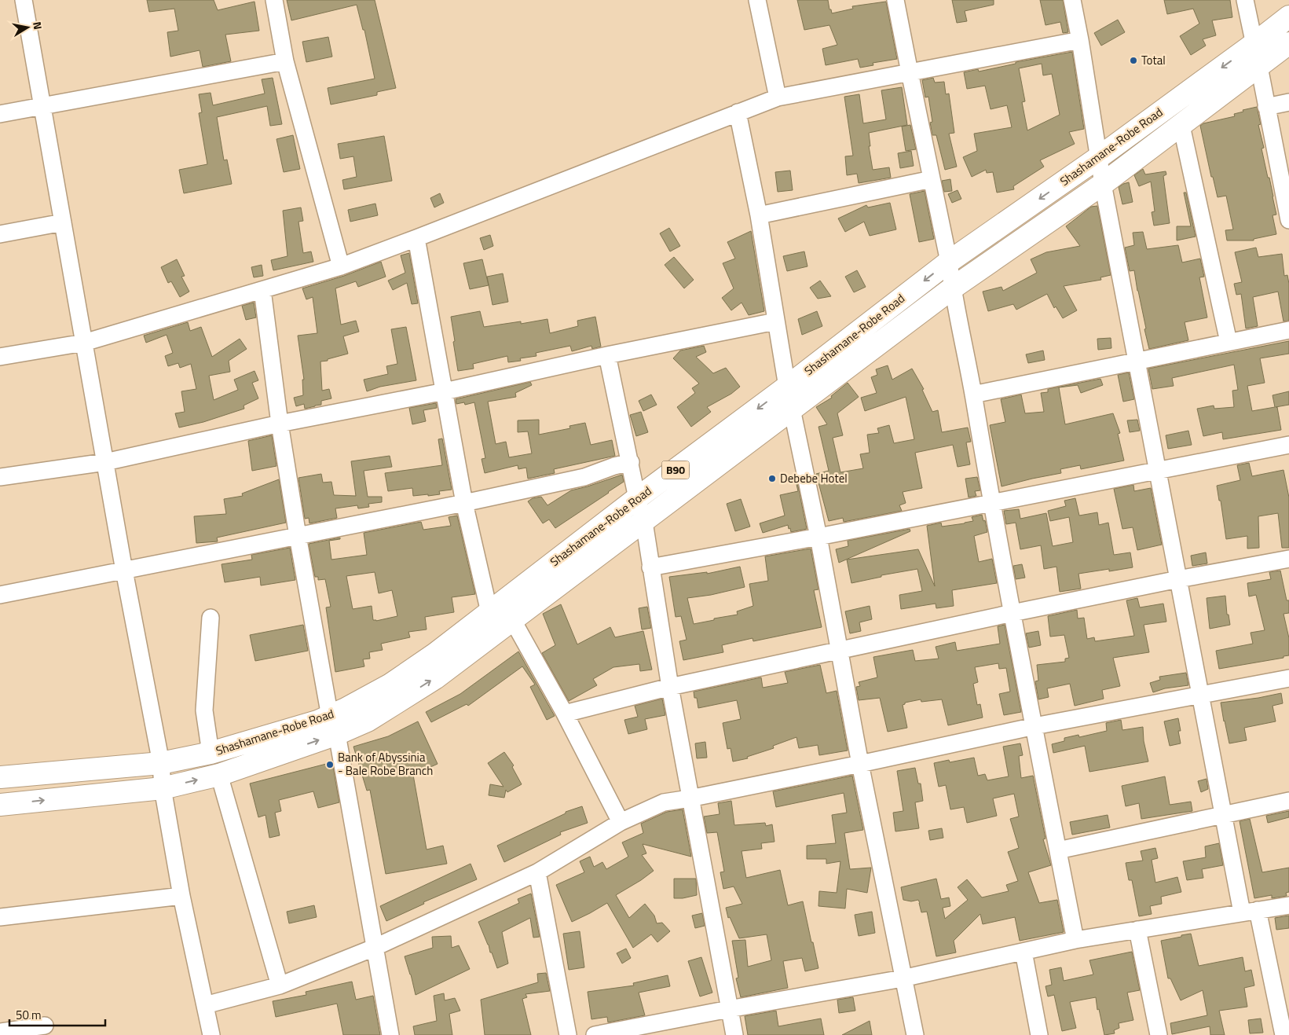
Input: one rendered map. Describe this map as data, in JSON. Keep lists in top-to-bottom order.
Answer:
{
  "streets": {
    "main road": ["Shashamane-Robe Road", "B90"]
  },
  "places": ["Total", "Debebe Hotel", "Bank of Abyssinia - Bale Robe Branch"],
  "scale_bar": "50 m",
  "north": "right"
}
